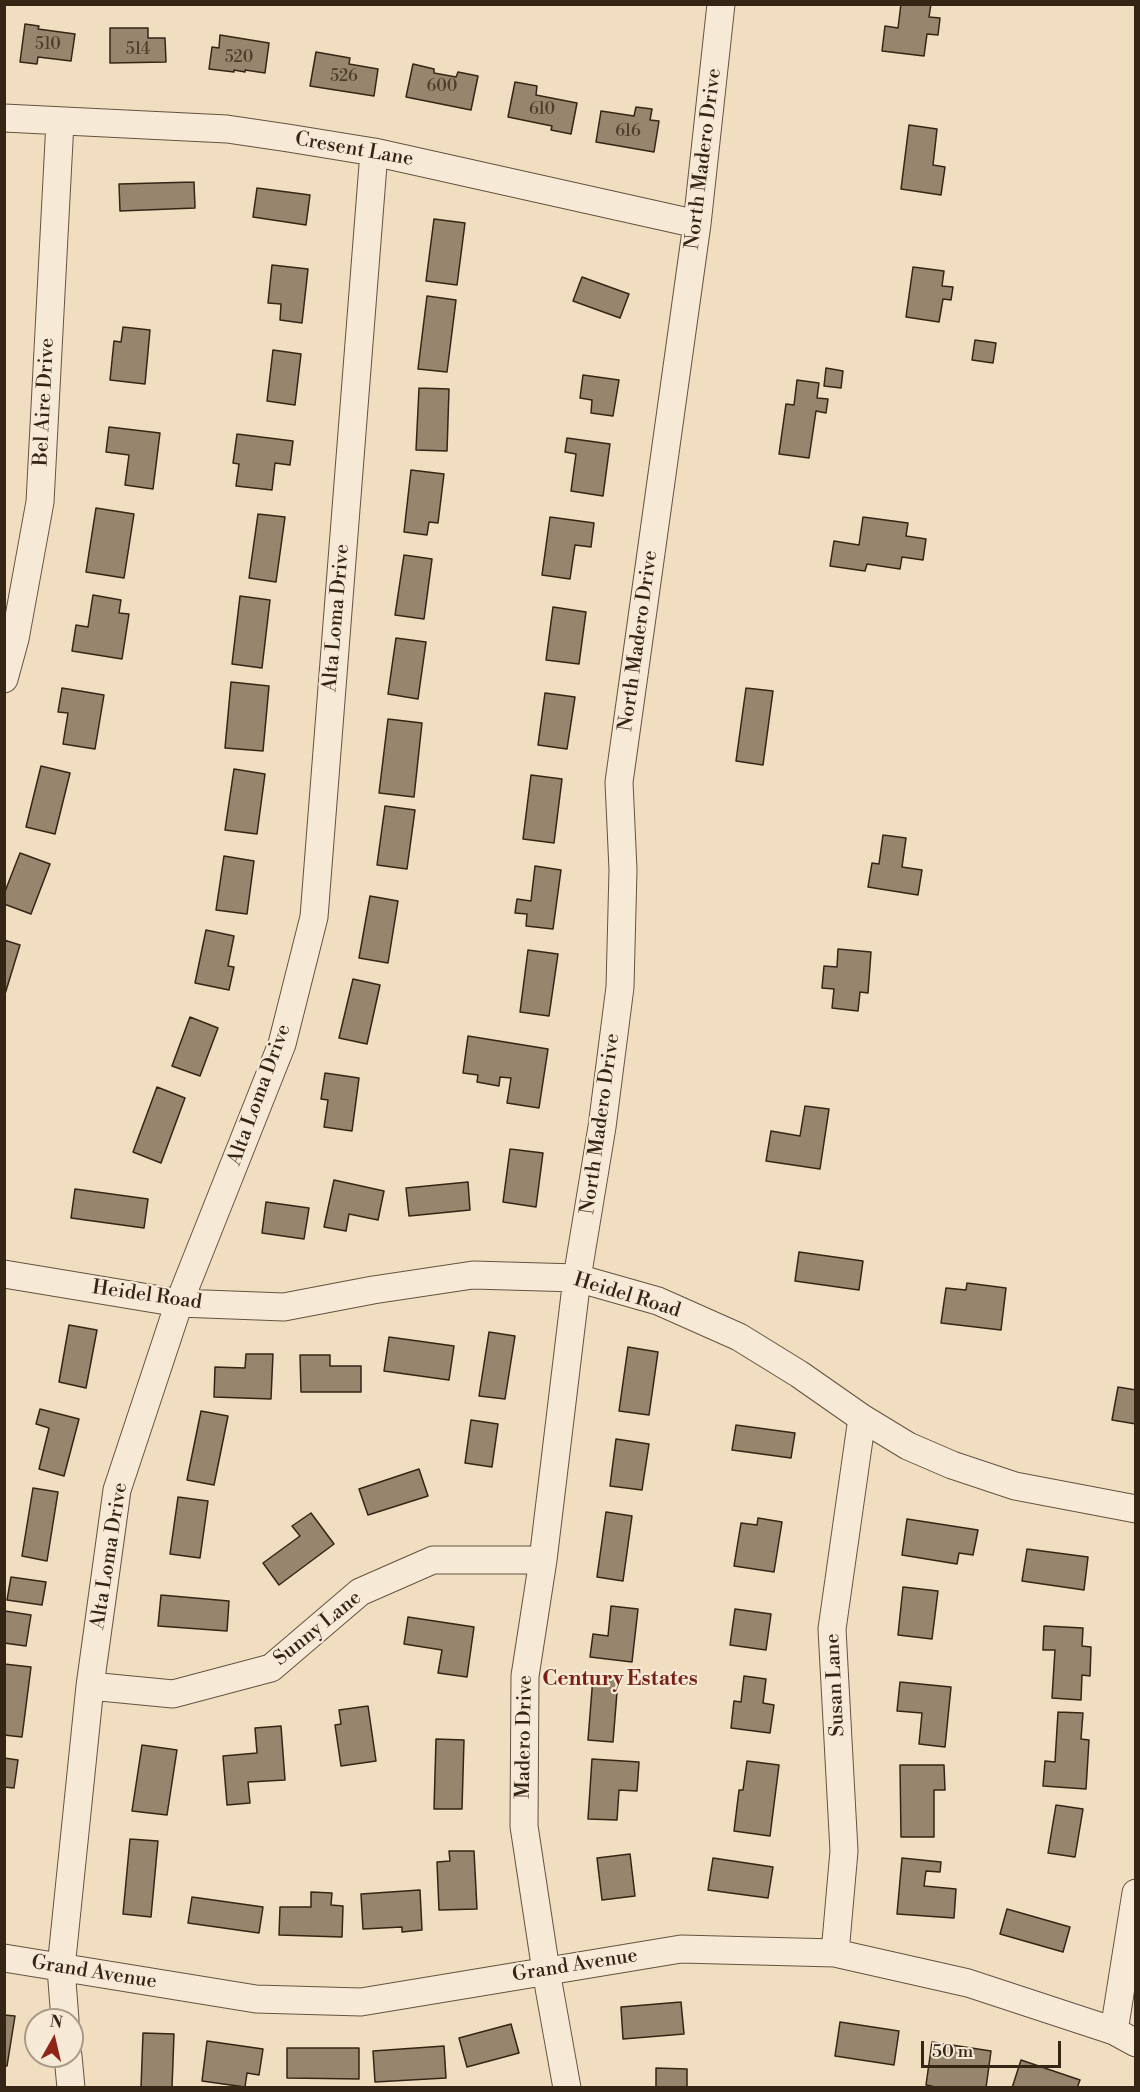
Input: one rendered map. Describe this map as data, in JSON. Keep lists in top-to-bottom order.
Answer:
{
  "streets": {
    "street": [
      "Cresent Lane",
      "North Madero Drive",
      "Bel Aire Drive",
      "Alta Loma Drive",
      "Heidel Road",
      "Sunny Lane",
      "Susan Lane",
      "Madero Drive",
      "Grand Avenue"
    ]
  },
  "crossings": [
    ["Cresent Lane", "North Madero Drive"],
    ["Cresent Lane", "Bel Aire Drive"],
    ["Cresent Lane", "Alta Loma Drive"],
    ["North Madero Drive", "Heidel Road"],
    ["North Madero Drive", "Madero Drive"],
    ["Alta Loma Drive", "Heidel Road"],
    ["Alta Loma Drive", "Sunny Lane"],
    ["Alta Loma Drive", "Grand Avenue"],
    ["Heidel Road", "Susan Lane"],
    ["Heidel Road", "Madero Drive"],
    ["Sunny Lane", "Madero Drive"],
    ["Susan Lane", "Grand Avenue"],
    ["Madero Drive", "Grand Avenue"]
  ],
  "districts": ["Century Estates"],
  "house_numbers": [
    "510",
    "514",
    "520",
    "526",
    "600",
    "610",
    "616"
  ],
  "scale_bar": "50 m",
  "north": "top"
}
